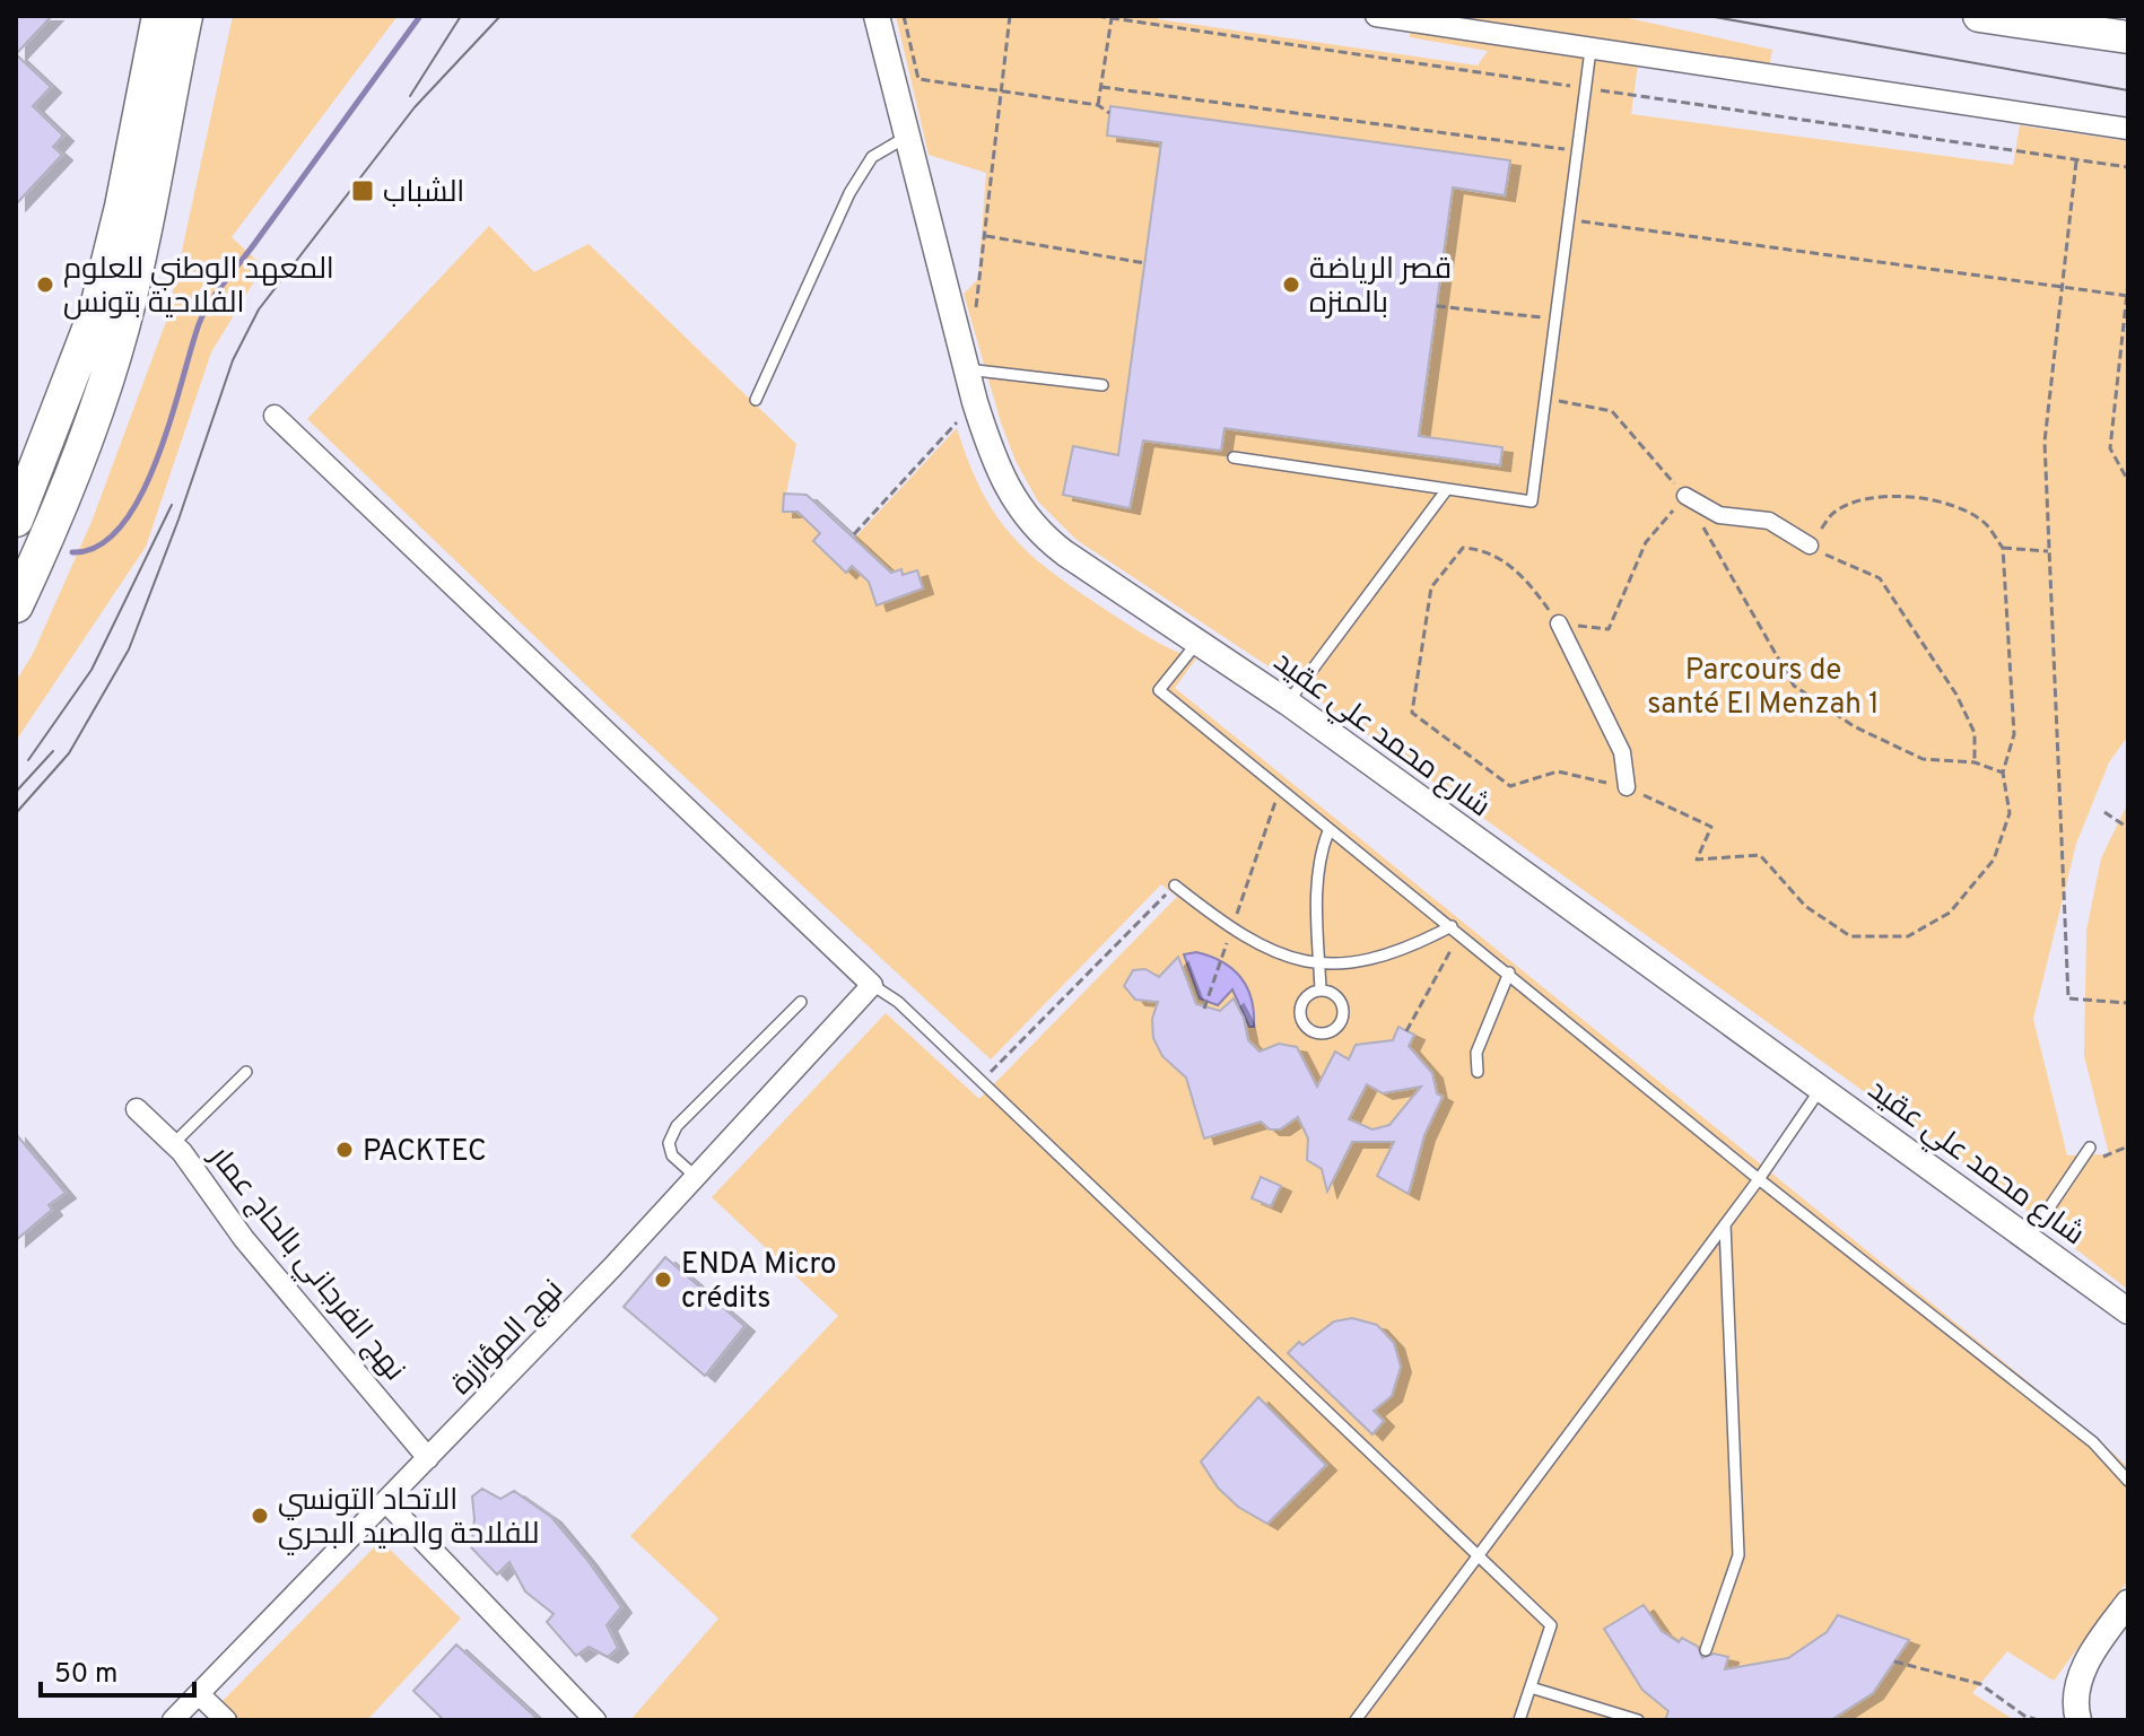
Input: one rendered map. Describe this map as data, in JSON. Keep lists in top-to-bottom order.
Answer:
{
  "streets": {
    "street": ["شارع محمد علي عقيد", "نهج الفرجاني بالحاج عمار", "نهج المؤازرة"]
  },
  "crossings": [
    ["نهج الفرجاني بالحاج عمار", "نهج المؤازرة"]
  ],
  "parks": ["Parcours de santé El Menzah 1"],
  "places": {
    "transit": ["الشباب"],
    "other": [
      "المعهد الوطني للعلوم الفلاحية بتونس",
      "قصر الرياضة بالمنزه",
      "PACKTEC",
      "ENDA Micro crédits",
      "الاتحاد التونسي للفلاحة والصيد البحري"
    ]
  },
  "scale_bar": "50 m"
}
